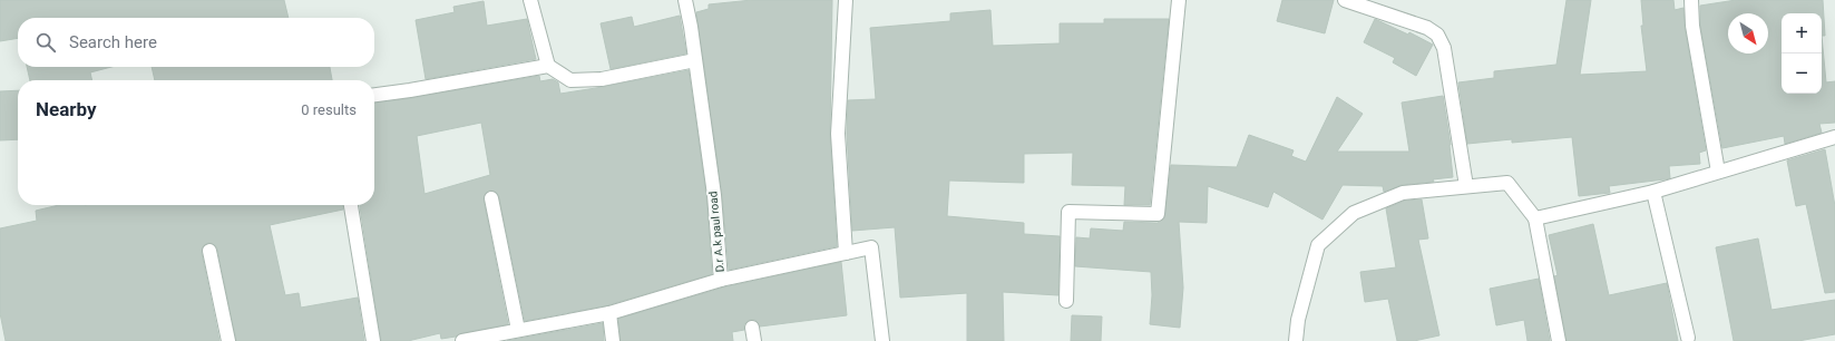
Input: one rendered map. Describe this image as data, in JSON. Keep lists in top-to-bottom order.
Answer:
{
  "streets": {
    "street": ["D.r A.k paul road"]
  },
  "north": "bottom right",
  "page": {
    "map_buttons": ["+", "−"],
    "search": "Search here",
    "heading": ["Nearby", "0 results"]
  }
}
